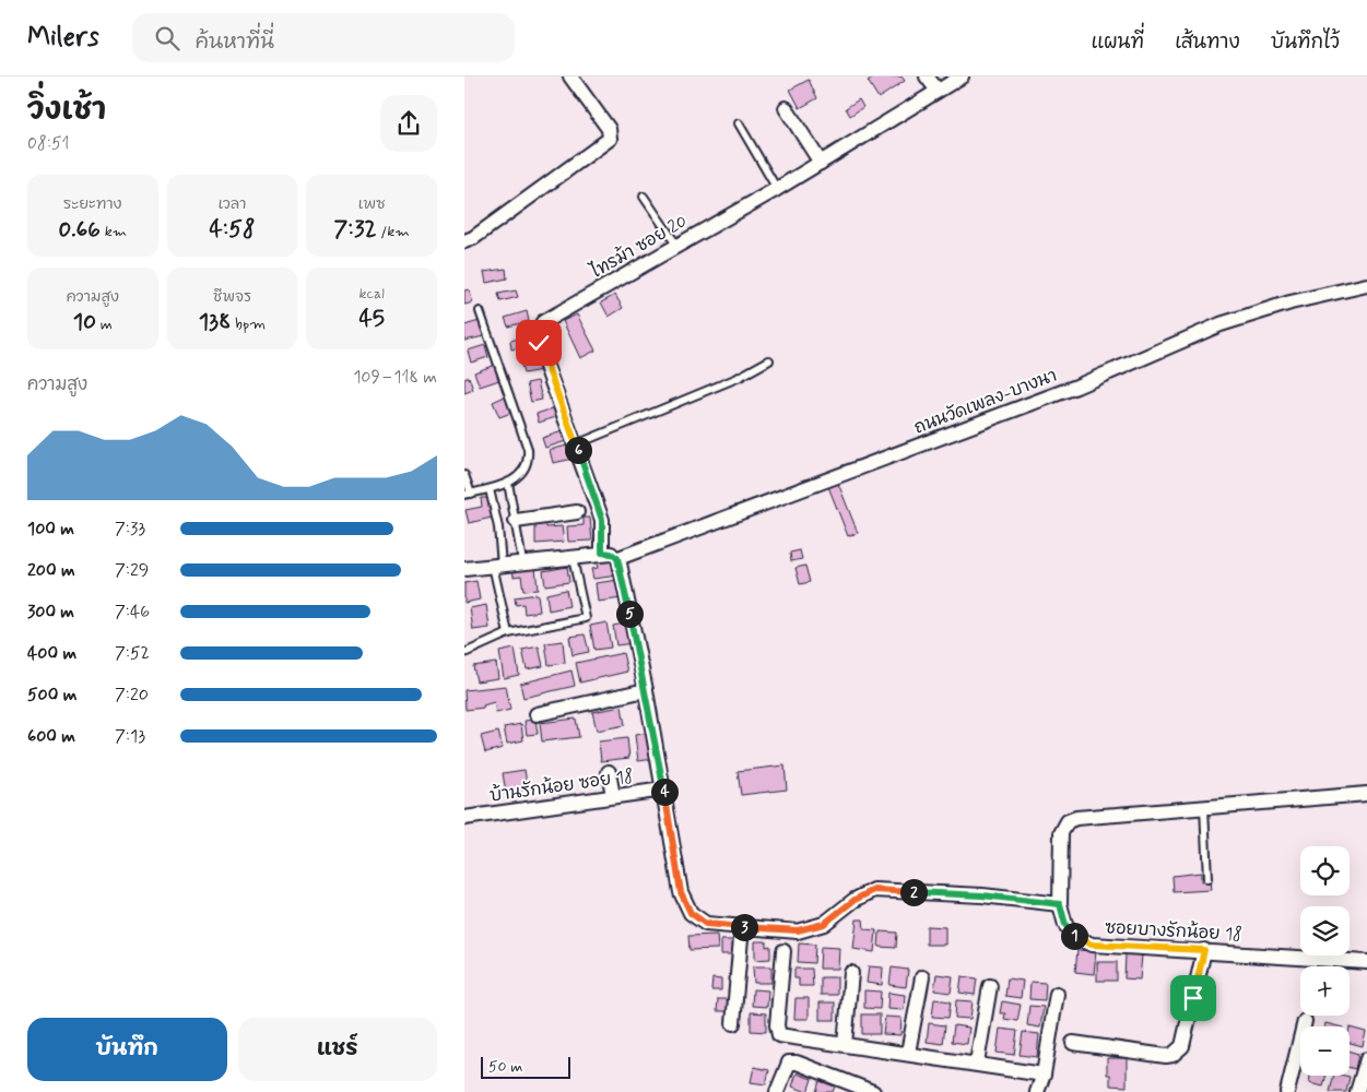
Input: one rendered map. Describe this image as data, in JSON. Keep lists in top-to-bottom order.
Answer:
{
  "streets": {
    "street": [
      "ไทรม้า ซอย 20",
      "ถนนวัดเพลง-บางนา",
      "บ้านรักน้อย ซอย 18",
      "ซอยบางรักน้อย 18"
    ]
  },
  "scale_bar": "50 m",
  "page": {
    "header": "Milers",
    "search": "ค้นหาที่นี่",
    "nav": ["แผนที่", "เส้นทาง", "บันทึกไว้"],
    "heading": ["วิ่งเช้า", "08:51"],
    "stats": [
      ["ระยะทาง", "0.66 km"],
      ["เวลา", "4:58"],
      ["เพซ", "7:32 /km"],
      ["ความสูง", "10 m"],
      ["ชีพจร", "138 bpm"],
      ["kcal", "45"]
    ],
    "chart": ["ความสูง", "109–118 m"],
    "pins": [
      "6",
      "5",
      "4",
      "2",
      "3",
      "1"
    ],
    "list": [
      {
        "name": "100 m",
        "note": "7:33"
      },
      {
        "name": "200 m",
        "note": "7:29"
      },
      {
        "name": "300 m",
        "note": "7:46"
      },
      {
        "name": "400 m",
        "note": "7:52"
      },
      {
        "name": "500 m",
        "note": "7:20"
      },
      {
        "name": "600 m",
        "note": "7:13"
      }
    ],
    "map_buttons": ["+", "−"],
    "buttons": ["บันทึก", "แชร์"],
    "scale": "50 m"
  }
}
